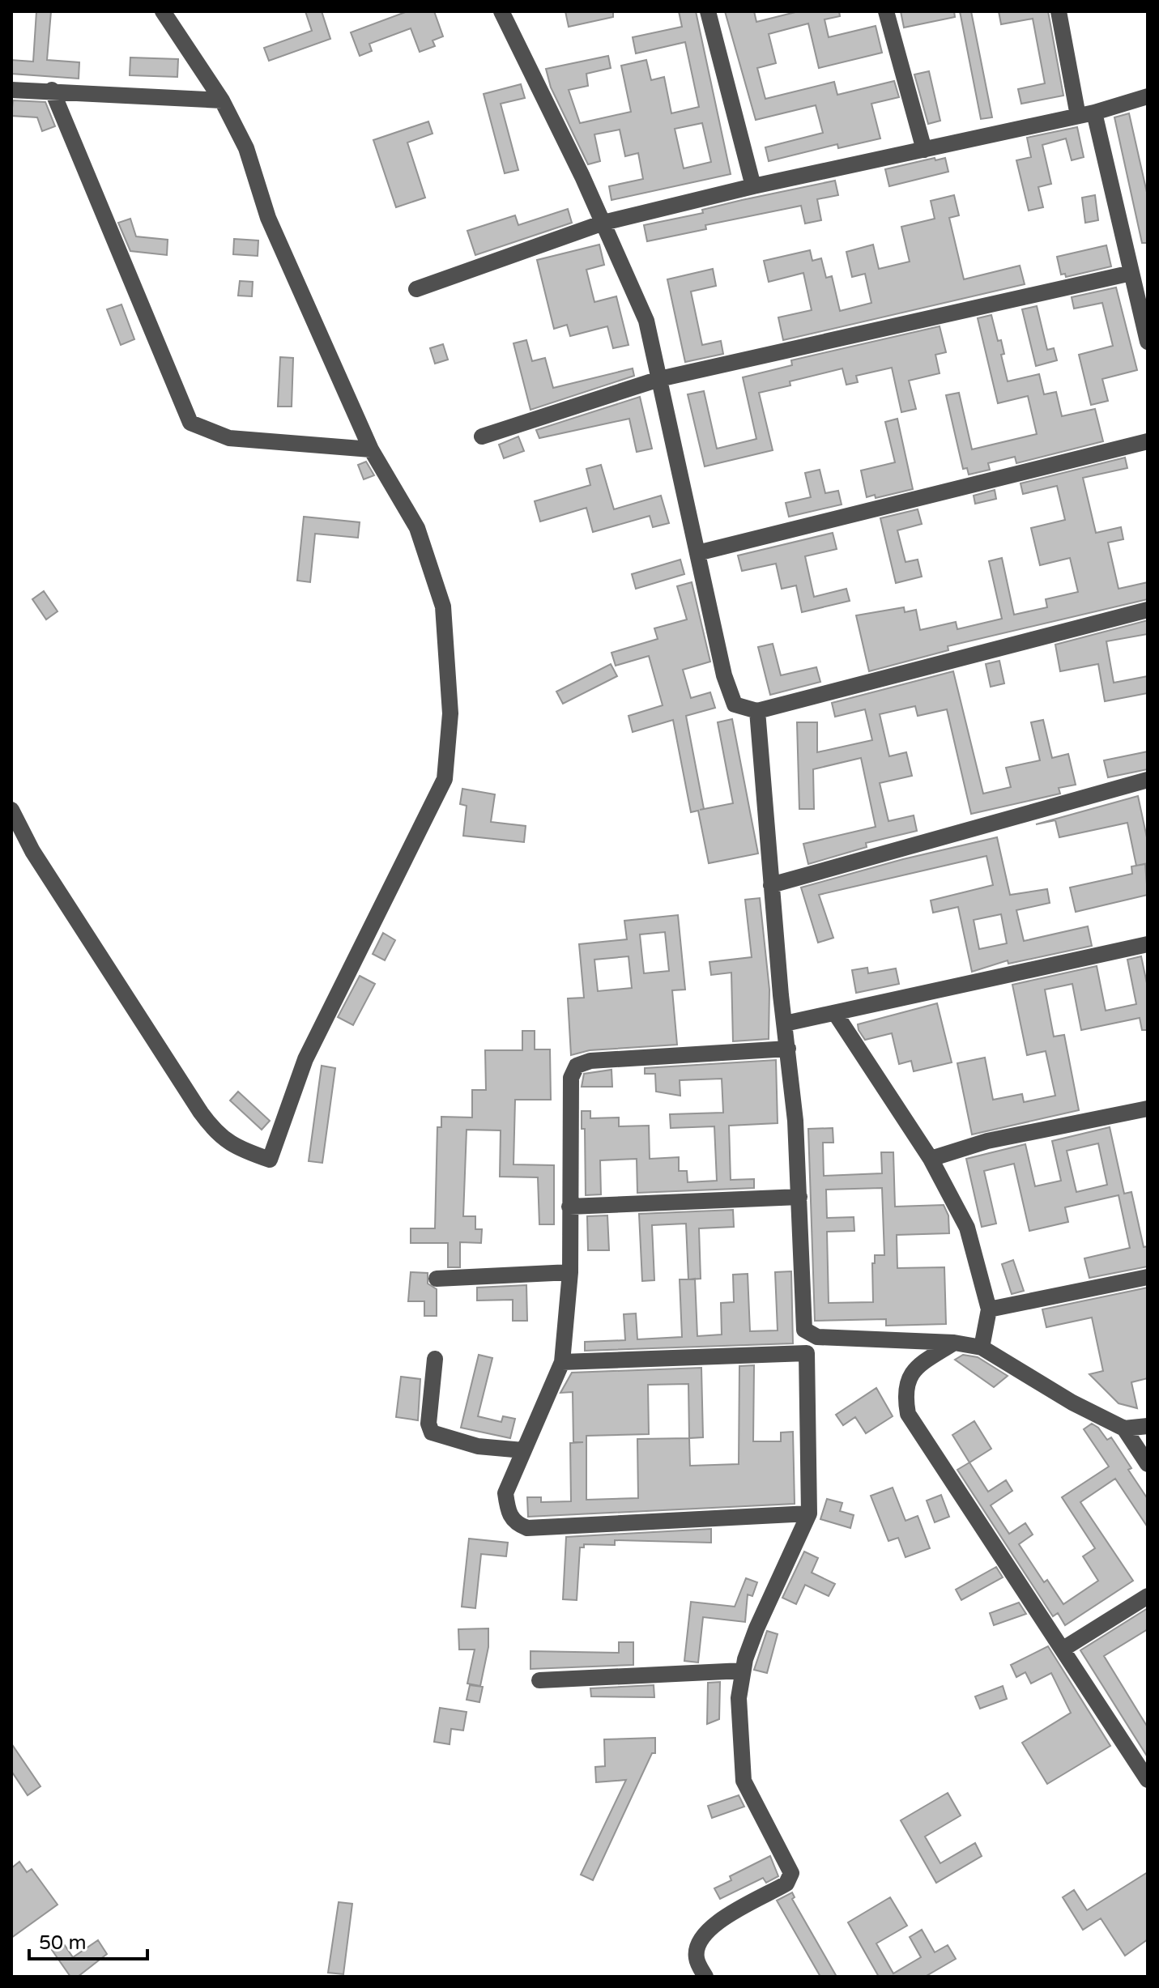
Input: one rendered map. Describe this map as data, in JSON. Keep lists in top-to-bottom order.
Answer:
{
  "scale_bar": "50 m"
}
